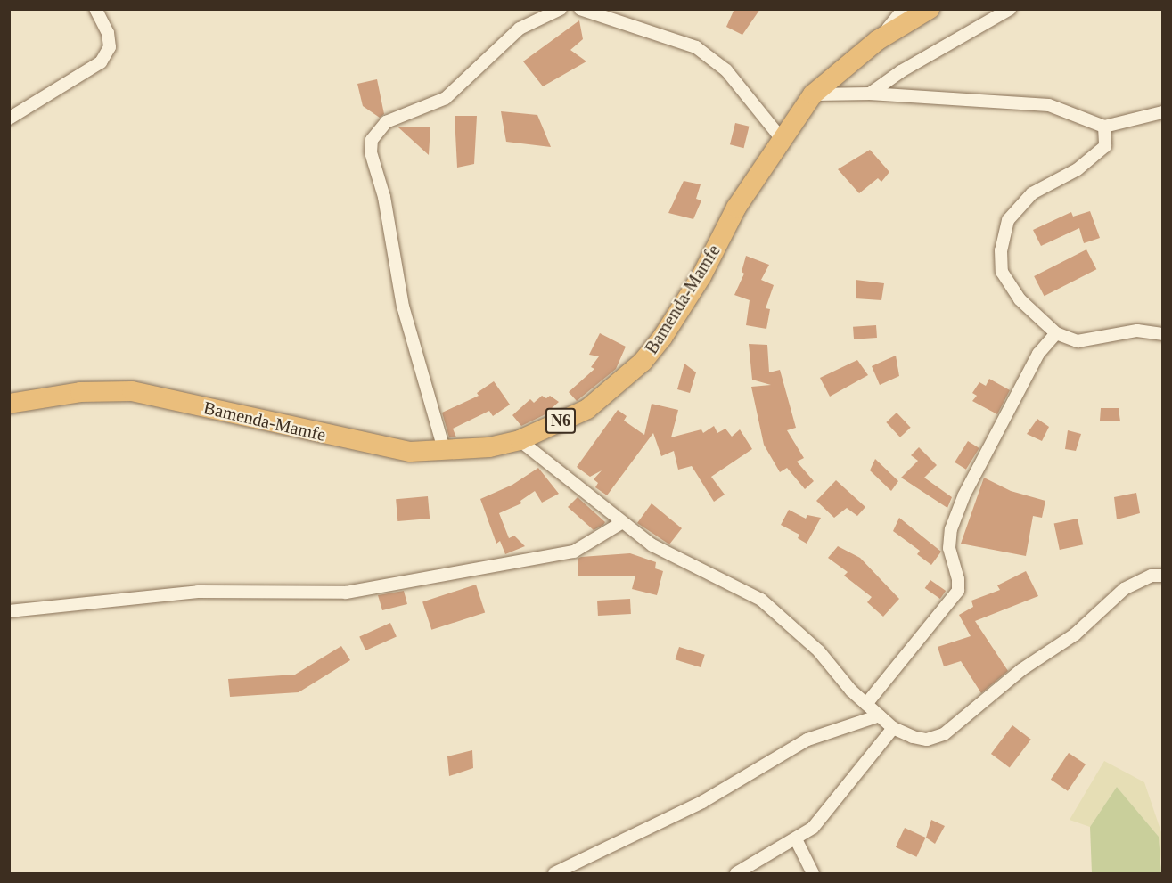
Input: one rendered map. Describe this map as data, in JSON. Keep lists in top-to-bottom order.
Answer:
{
  "streets": {
    "highway": ["Bamenda-Mamfe", "N6"]
  }
}
